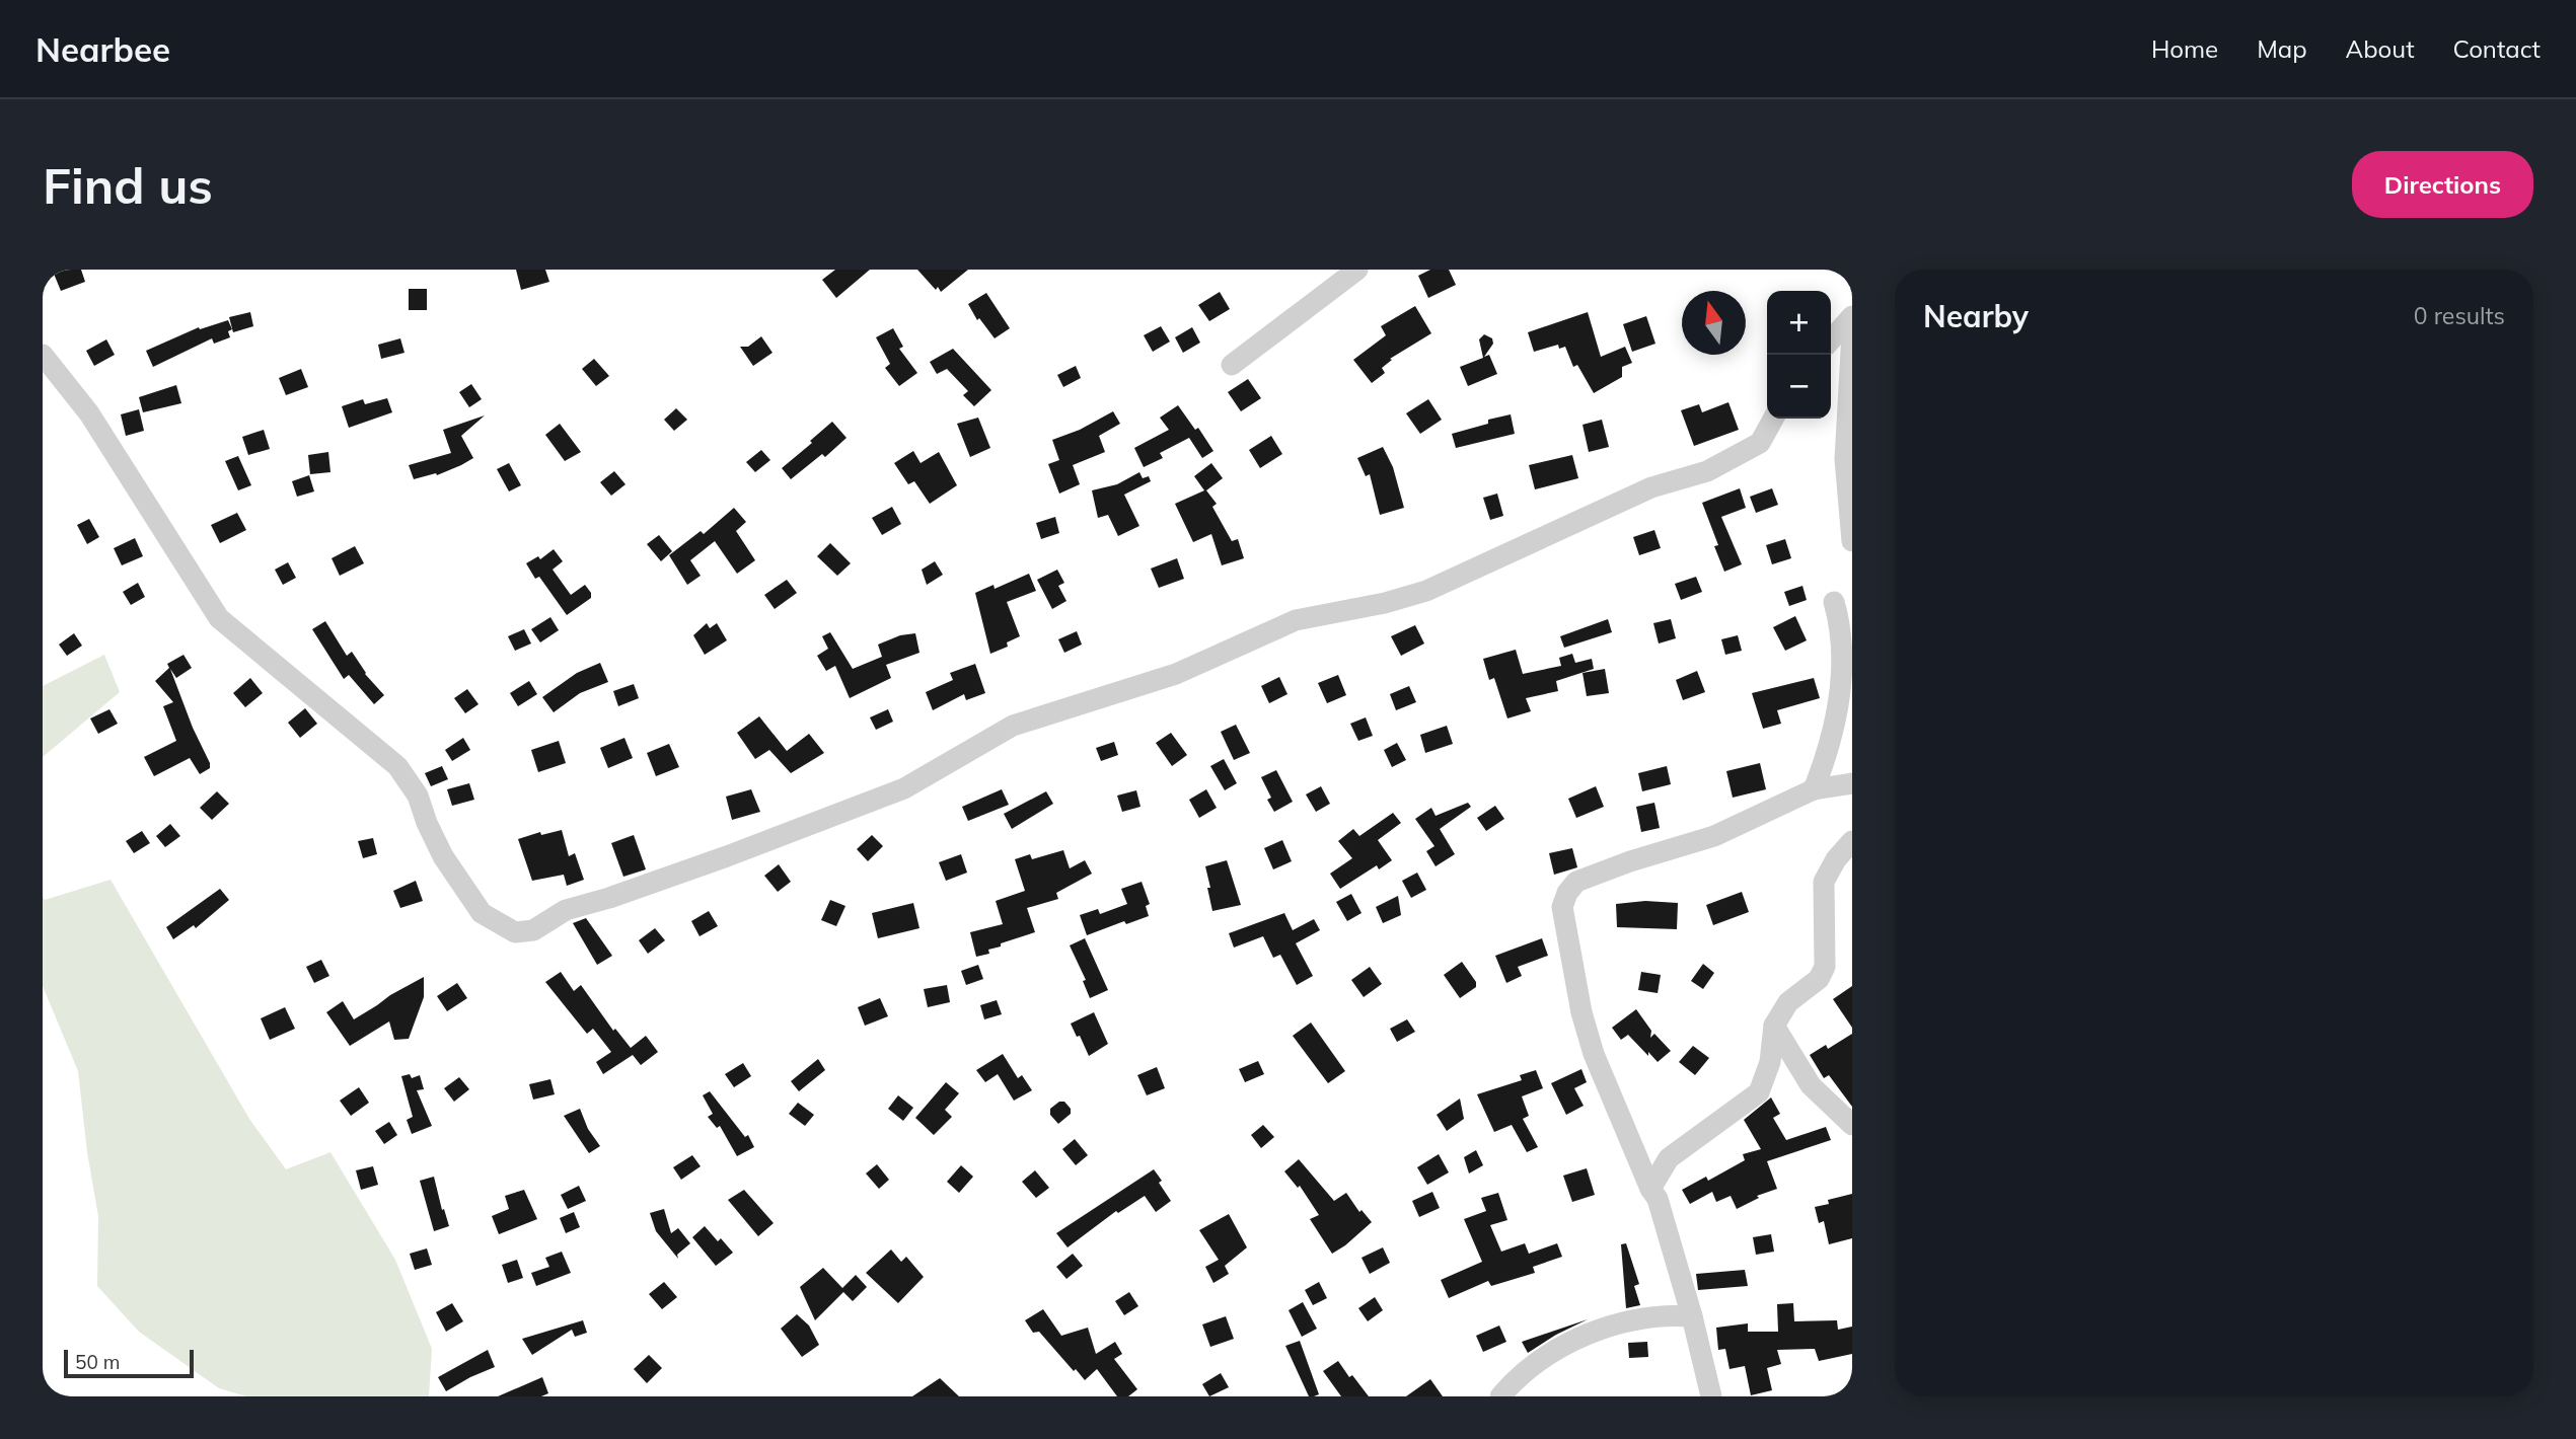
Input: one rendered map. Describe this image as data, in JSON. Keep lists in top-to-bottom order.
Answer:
{
  "scale_bar": "50 m",
  "north": "top",
  "page": {
    "header": "Nearbee",
    "nav": [
      "Home",
      "Map",
      "About",
      "Contact"
    ],
    "buttons": "Directions",
    "title": "Find us",
    "heading": ["Nearby", "0 results"],
    "map_buttons": ["+", "−"],
    "scale": "50 m"
  }
}
